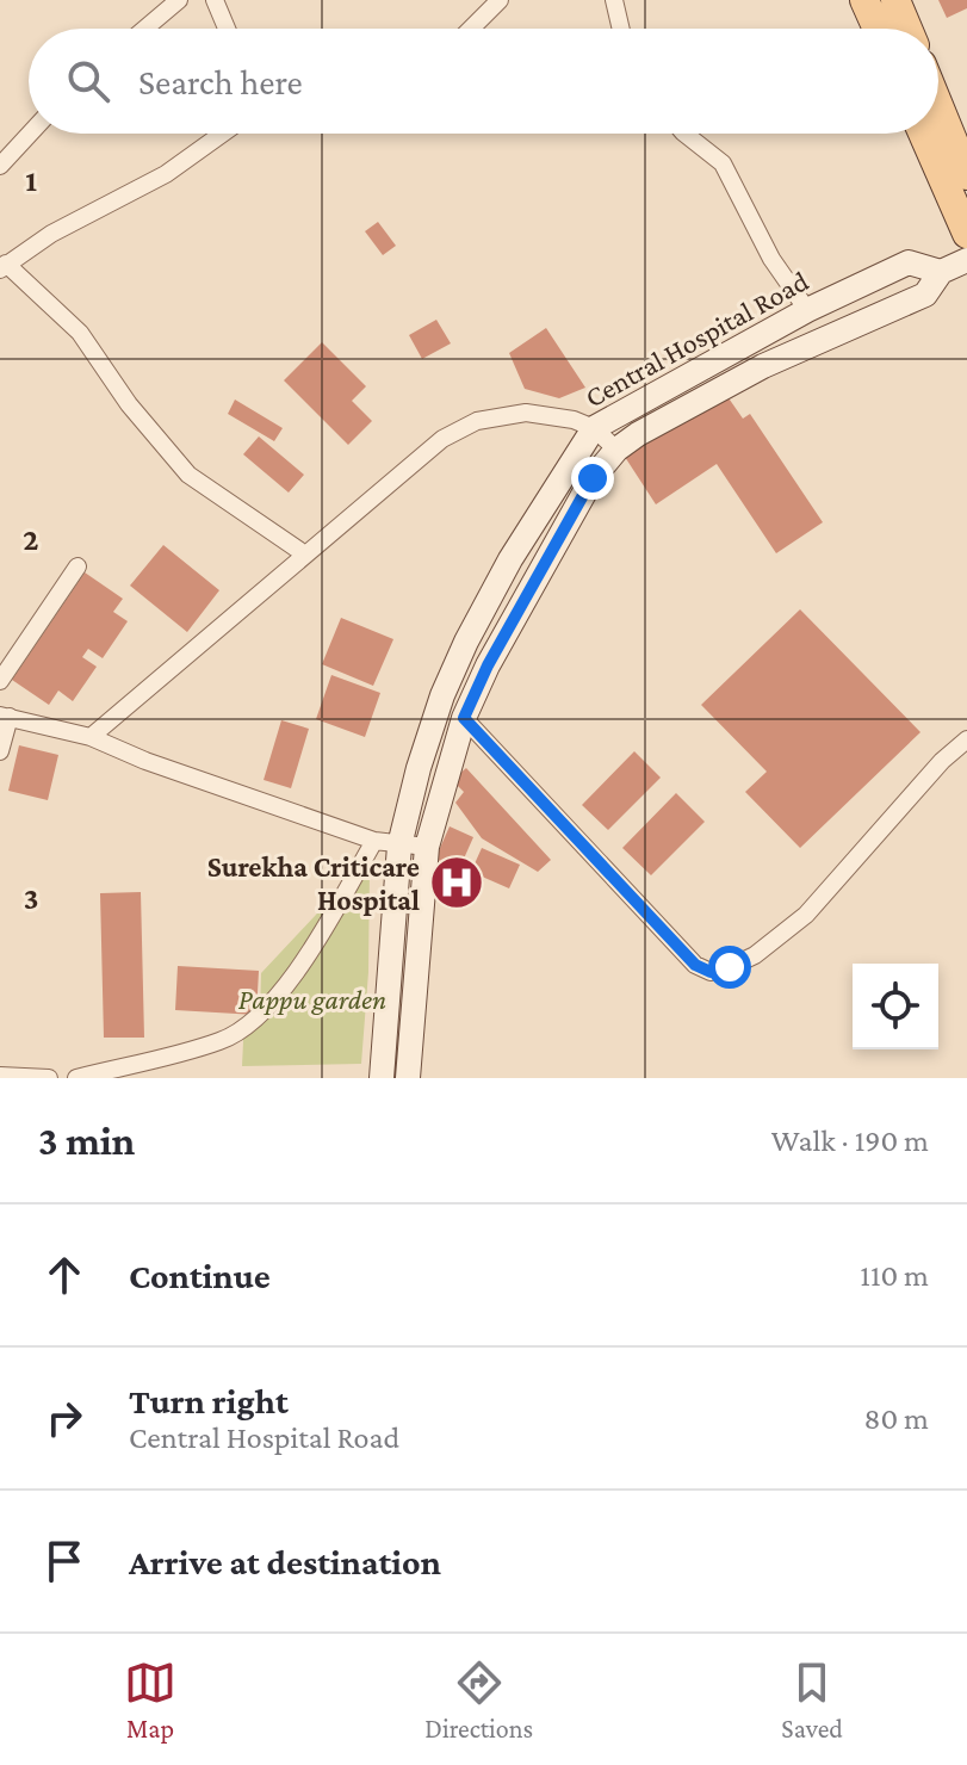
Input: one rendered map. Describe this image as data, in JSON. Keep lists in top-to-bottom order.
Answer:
{
  "streets": {
    "street": ["Central Hospital Road"]
  },
  "parks": ["Pappu garden"],
  "places": {
    "hospital": ["Surekha Criticare Hospital"]
  },
  "page": {
    "search": "Search here",
    "heading": ["3 min", "Walk · 190 m"],
    "list": [
      ["Continue", "110 m"],
      ["Turn right", "Central Hospital Road", "80 m"],
      "Arrive at destination"
    ],
    "nav": ["Map", "Directions", "Saved"]
  },
  "grid": {
    "rows": ["1", "2", "3"]
  }
}
